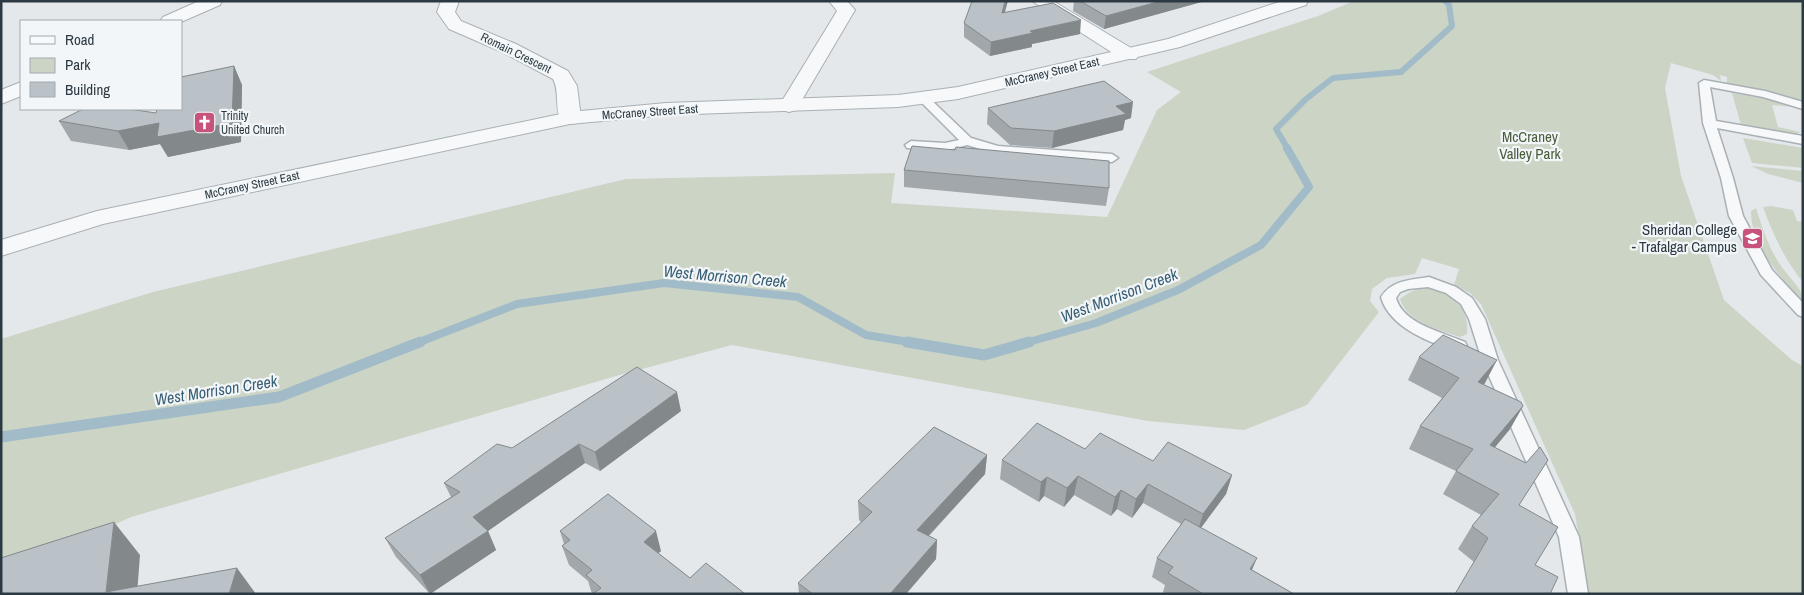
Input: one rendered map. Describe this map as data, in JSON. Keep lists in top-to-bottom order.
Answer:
{
  "streets": {
    "street": ["Romain Crescent", "McCraney Street East"]
  },
  "crossings": [
    ["Romain Crescent", "McCraney Street East"]
  ],
  "water": ["West Morrison Creek"],
  "parks": ["McCraney Valley Park"],
  "places": {
    "church": ["Trinity United Church"],
    "school or university": ["Sheridan College - Trafalgar Campus"]
  },
  "legend": ["Road", "Park", "Building"]
}
